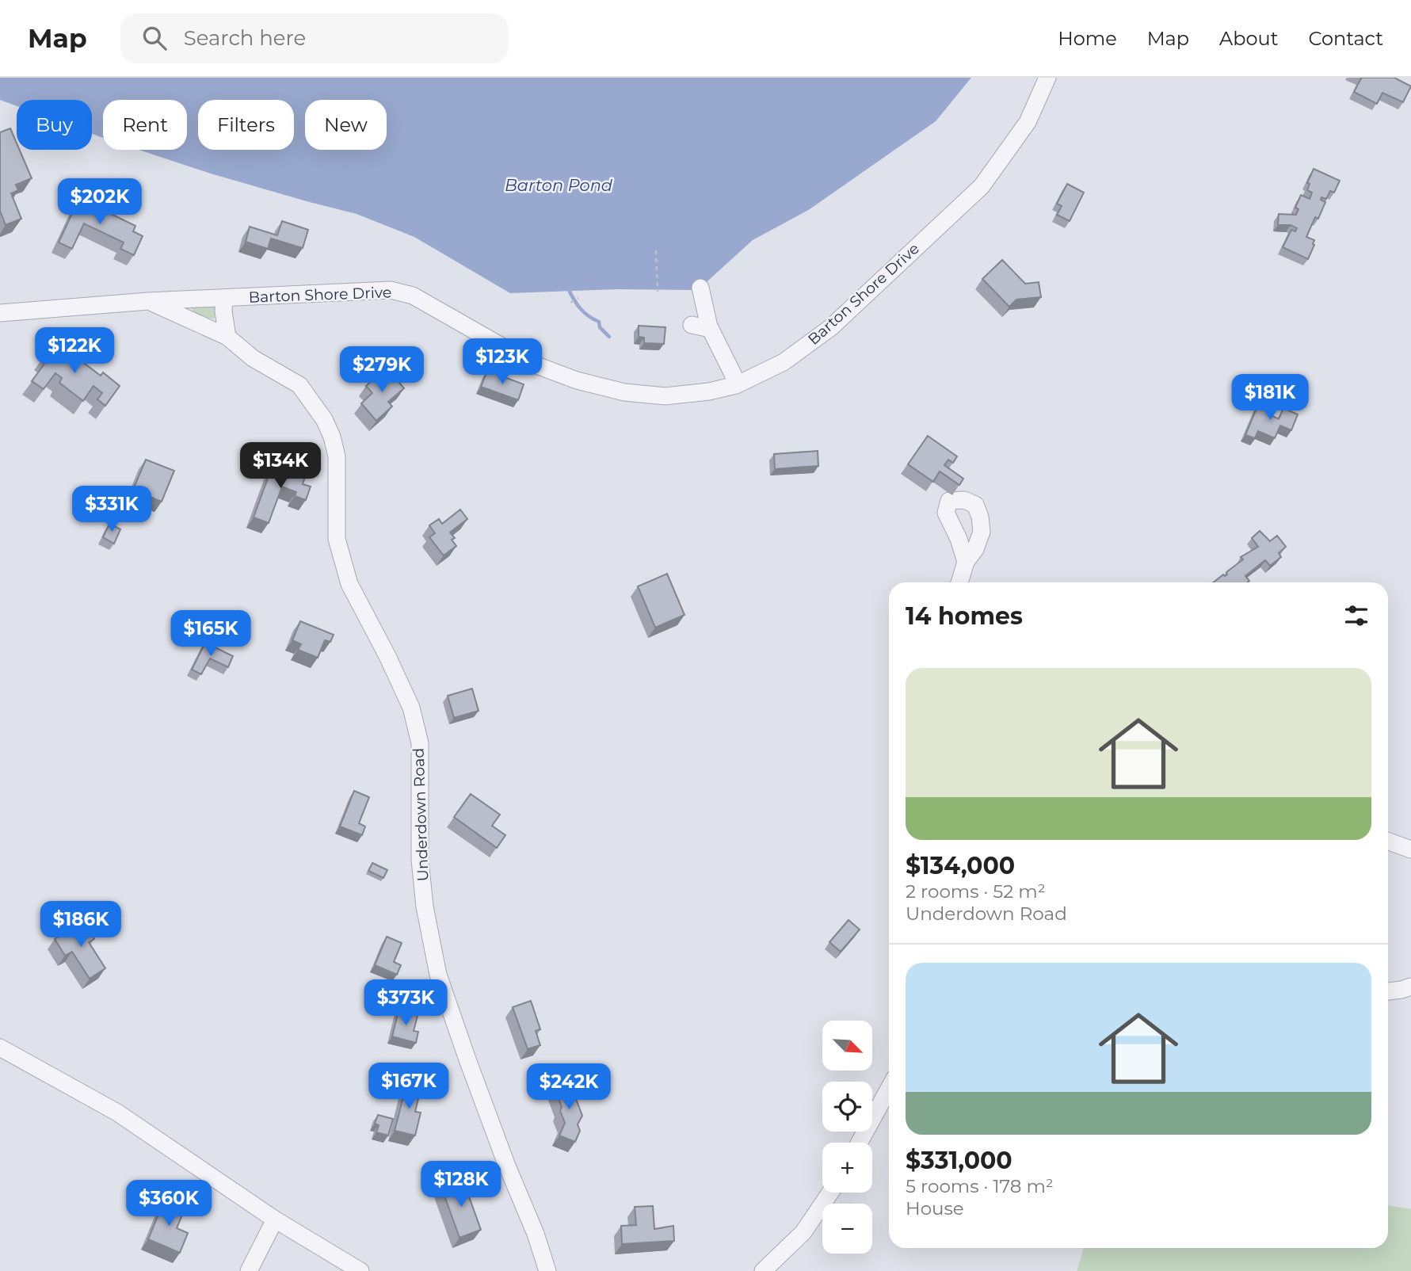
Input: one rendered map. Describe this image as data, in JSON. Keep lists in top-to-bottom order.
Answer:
{
  "streets": {
    "street": ["Barton Shore Drive", "Underdown Road"]
  },
  "crossings": [
    ["Barton Shore Drive", "Underdown Road"]
  ],
  "water": ["Barton Pond"],
  "north": "bottom right",
  "page": {
    "header": "Map",
    "search": "Search here",
    "nav": [
      "Home",
      "Map",
      "About",
      "Contact"
    ],
    "chip": [
      "Buy",
      "Rent",
      "Filters",
      "New"
    ],
    "price": [
      "$202K",
      "$122K",
      "$123K",
      "$279K",
      "$181K",
      "$134K",
      "$331K",
      "$165K",
      "$186K",
      "$373K",
      "$167K",
      "$242K",
      "$128K",
      "$360K"
    ],
    "heading": "14 homes",
    "list": [
      {
        "name": "$134,000",
        "note": "2 rooms · 52 m² · Underdown Road"
      },
      {
        "name": "$331,000",
        "note": "5 rooms · 178 m² · House"
      }
    ],
    "map_buttons": ["+", "−"]
  }
}
